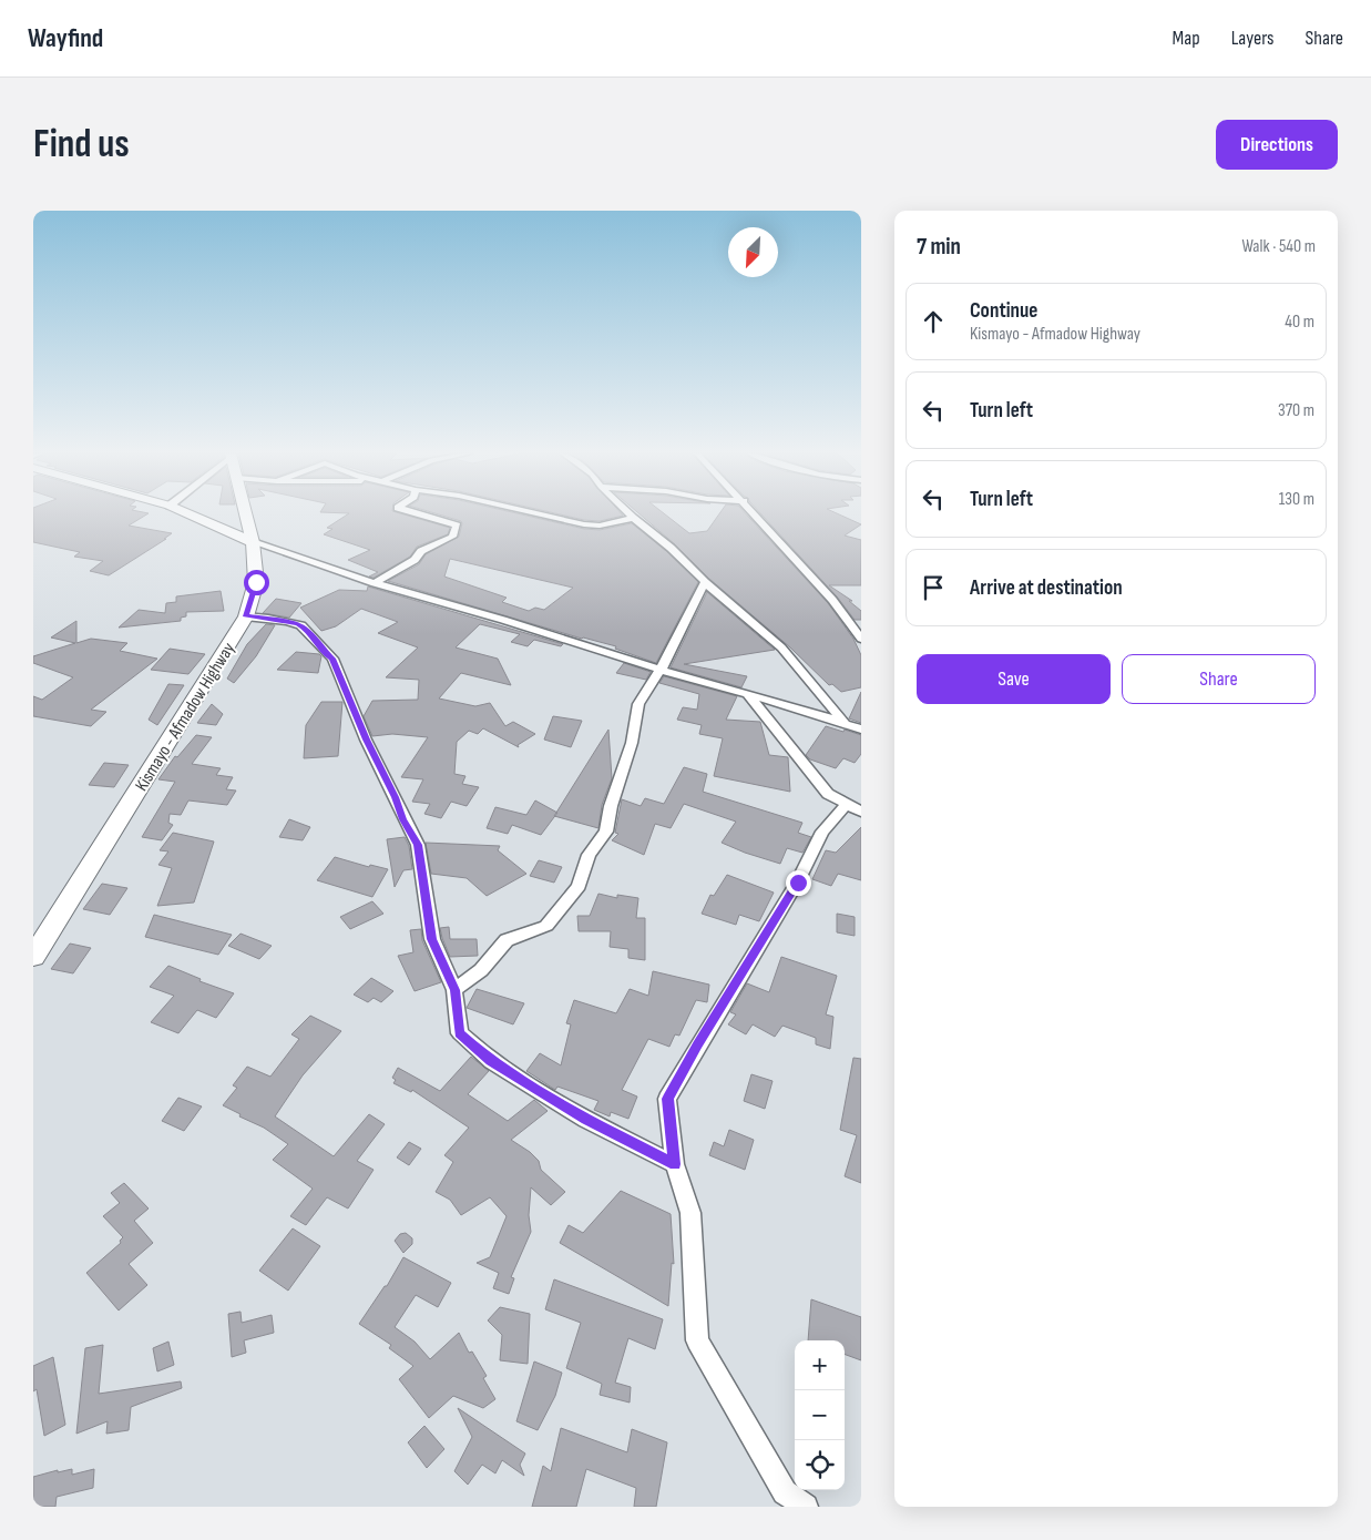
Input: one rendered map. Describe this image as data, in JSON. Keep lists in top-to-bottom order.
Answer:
{
  "streets": {
    "main road": ["Kismayo - Afmadow Highway"]
  },
  "north": "bottom left",
  "page": {
    "header": "Wayfind",
    "nav": ["Map", "Layers", "Share"],
    "buttons": [
      "Directions",
      ["Save", "Share"]
    ],
    "title": "Find us",
    "heading": ["7 min", "Walk · 540 m"],
    "list": [
      ["Continue", "Kismayo - Afmadow Highway", "40 m"],
      ["Turn left", "370 m"],
      ["Turn left", "130 m"],
      "Arrive at destination"
    ],
    "map_buttons": ["+", "−"]
  }
}
